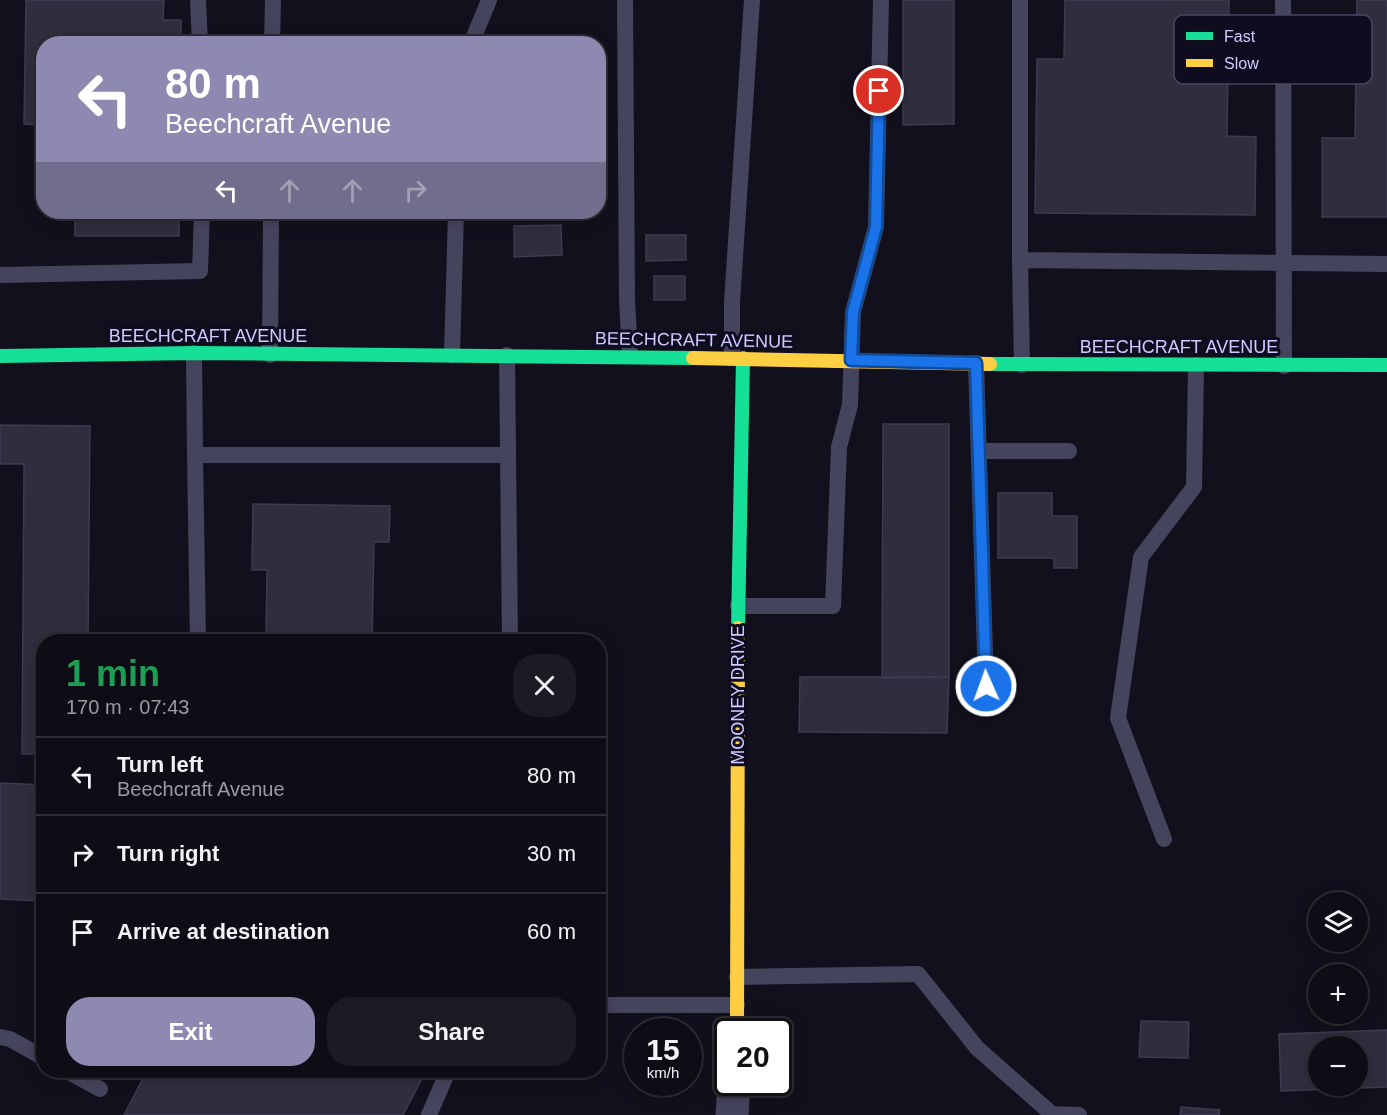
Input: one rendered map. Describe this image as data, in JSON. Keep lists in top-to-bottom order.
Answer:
{
  "streets": {
    "street": ["BEECHCRAFT AVENUE", "MOONEY DRIVE"]
  },
  "crossings": [
    ["BEECHCRAFT AVENUE", "MOONEY DRIVE"]
  ],
  "legend": ["Fast", "Slow"],
  "page": {
    "turn": ["80 m", "Beechcraft Avenue"],
    "heading": ["1 min", "170 m · 07:43"],
    "list": [
      {
        "name": "Turn left",
        "note": "Beechcraft Avenue",
        "value": "80 m"
      },
      {
        "name": "Turn right",
        "value": "30 m"
      },
      {
        "name": "Arrive at destination",
        "value": "60 m"
      }
    ],
    "map_buttons": ["+", "−"],
    "buttons": ["Exit", "Share"],
    "speed": "15 km/h",
    "limit": "20"
  }
}
